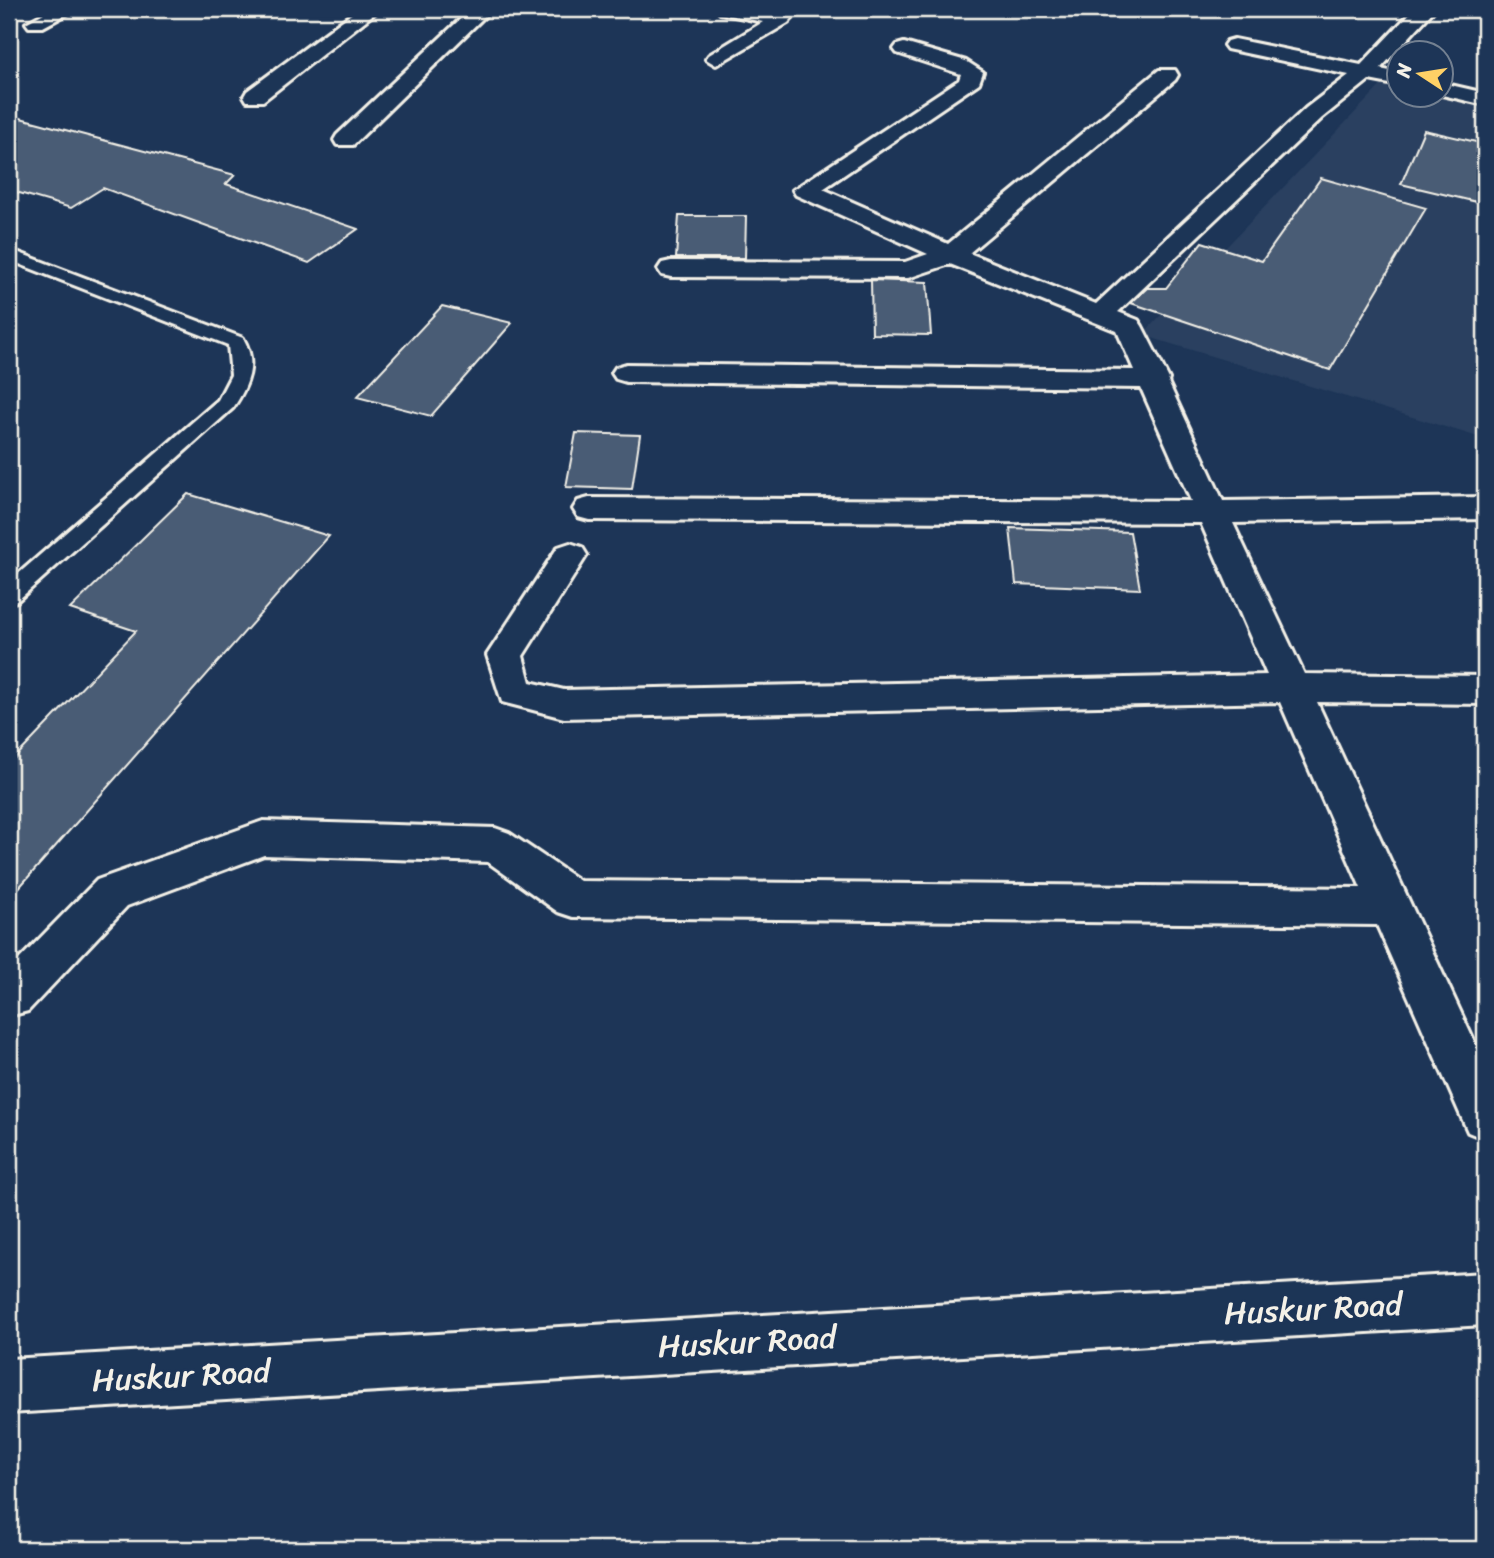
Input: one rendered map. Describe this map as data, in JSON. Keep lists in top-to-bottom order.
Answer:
{
  "streets": {
    "street": ["Huskur Road"]
  },
  "north": "left"
}
